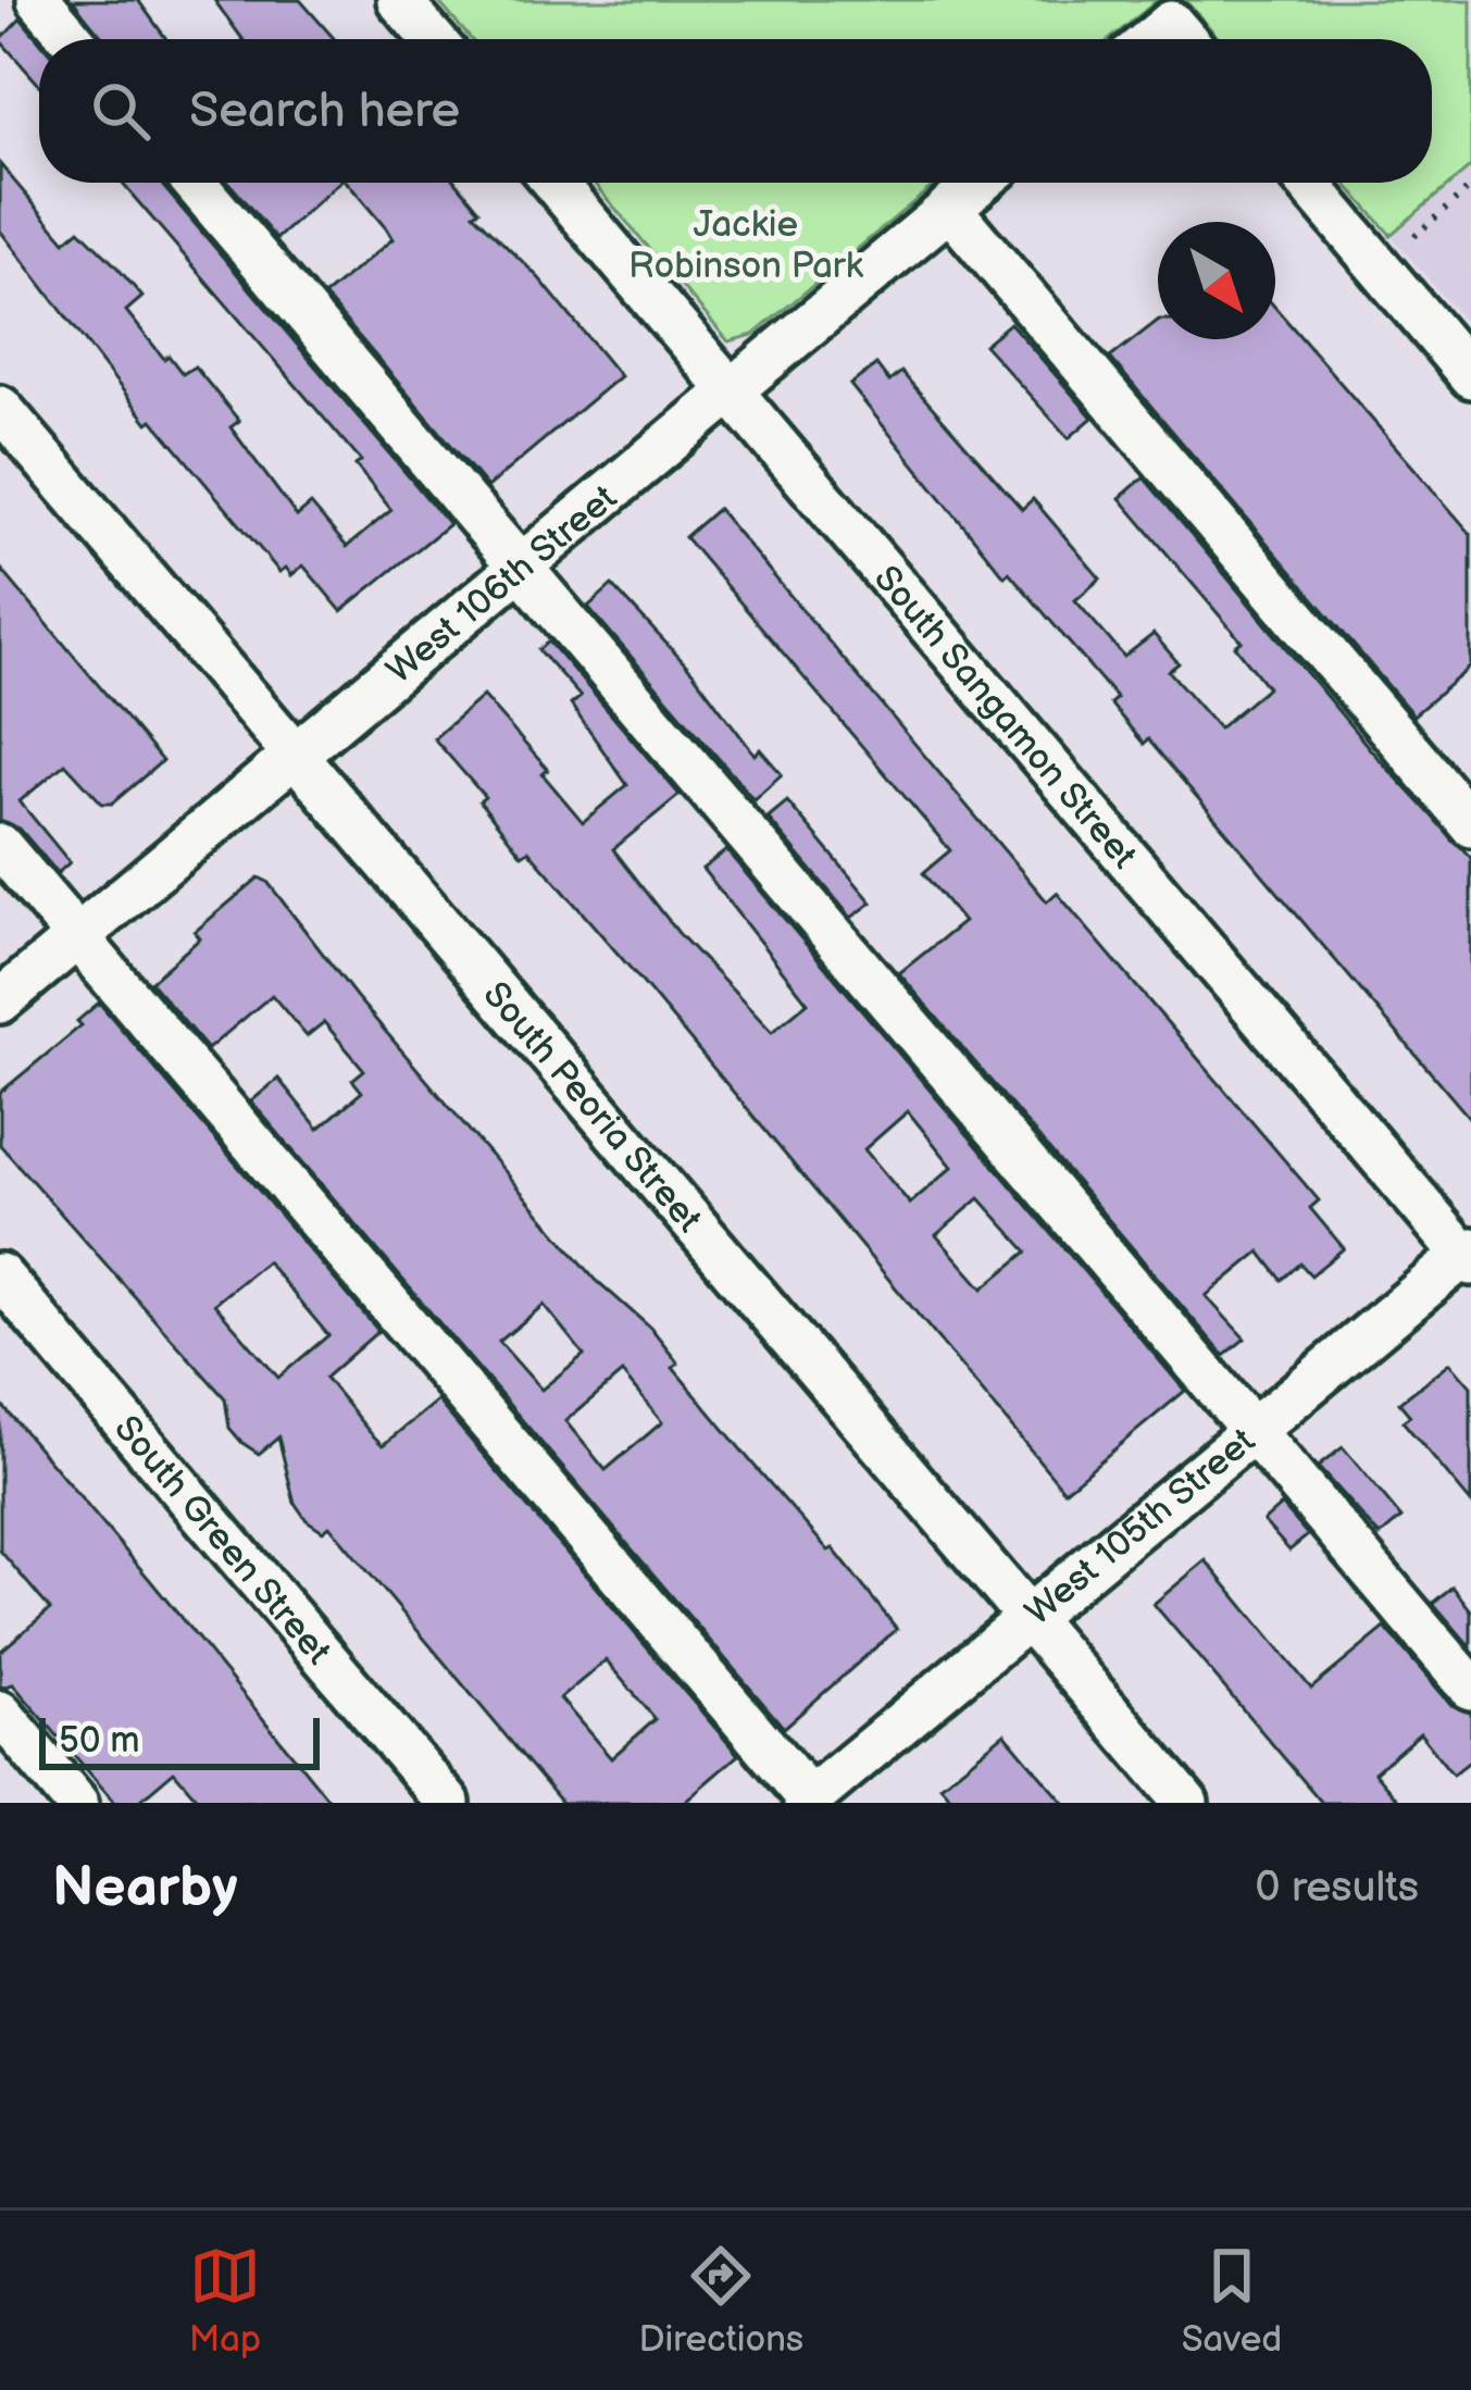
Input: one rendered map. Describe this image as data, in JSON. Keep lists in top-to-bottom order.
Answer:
{
  "streets": {
    "street": [
      "West 106th Street",
      "South Sangamon Street",
      "South Peoria Street",
      "West 105th Street",
      "South Green Street"
    ]
  },
  "crossings": [
    ["West 106th Street", "South Sangamon Street"],
    ["West 106th Street", "South Peoria Street"],
    ["South Sangamon Street", "West 105th Street"],
    ["South Peoria Street", "West 105th Street"]
  ],
  "parks": ["Jackie Robinson Park"],
  "scale_bar": "50 m",
  "north": "bottom right",
  "page": {
    "search": "Search here",
    "scale": "50 m",
    "heading": ["Nearby", "0 results"],
    "nav": ["Map", "Directions", "Saved"]
  }
}
